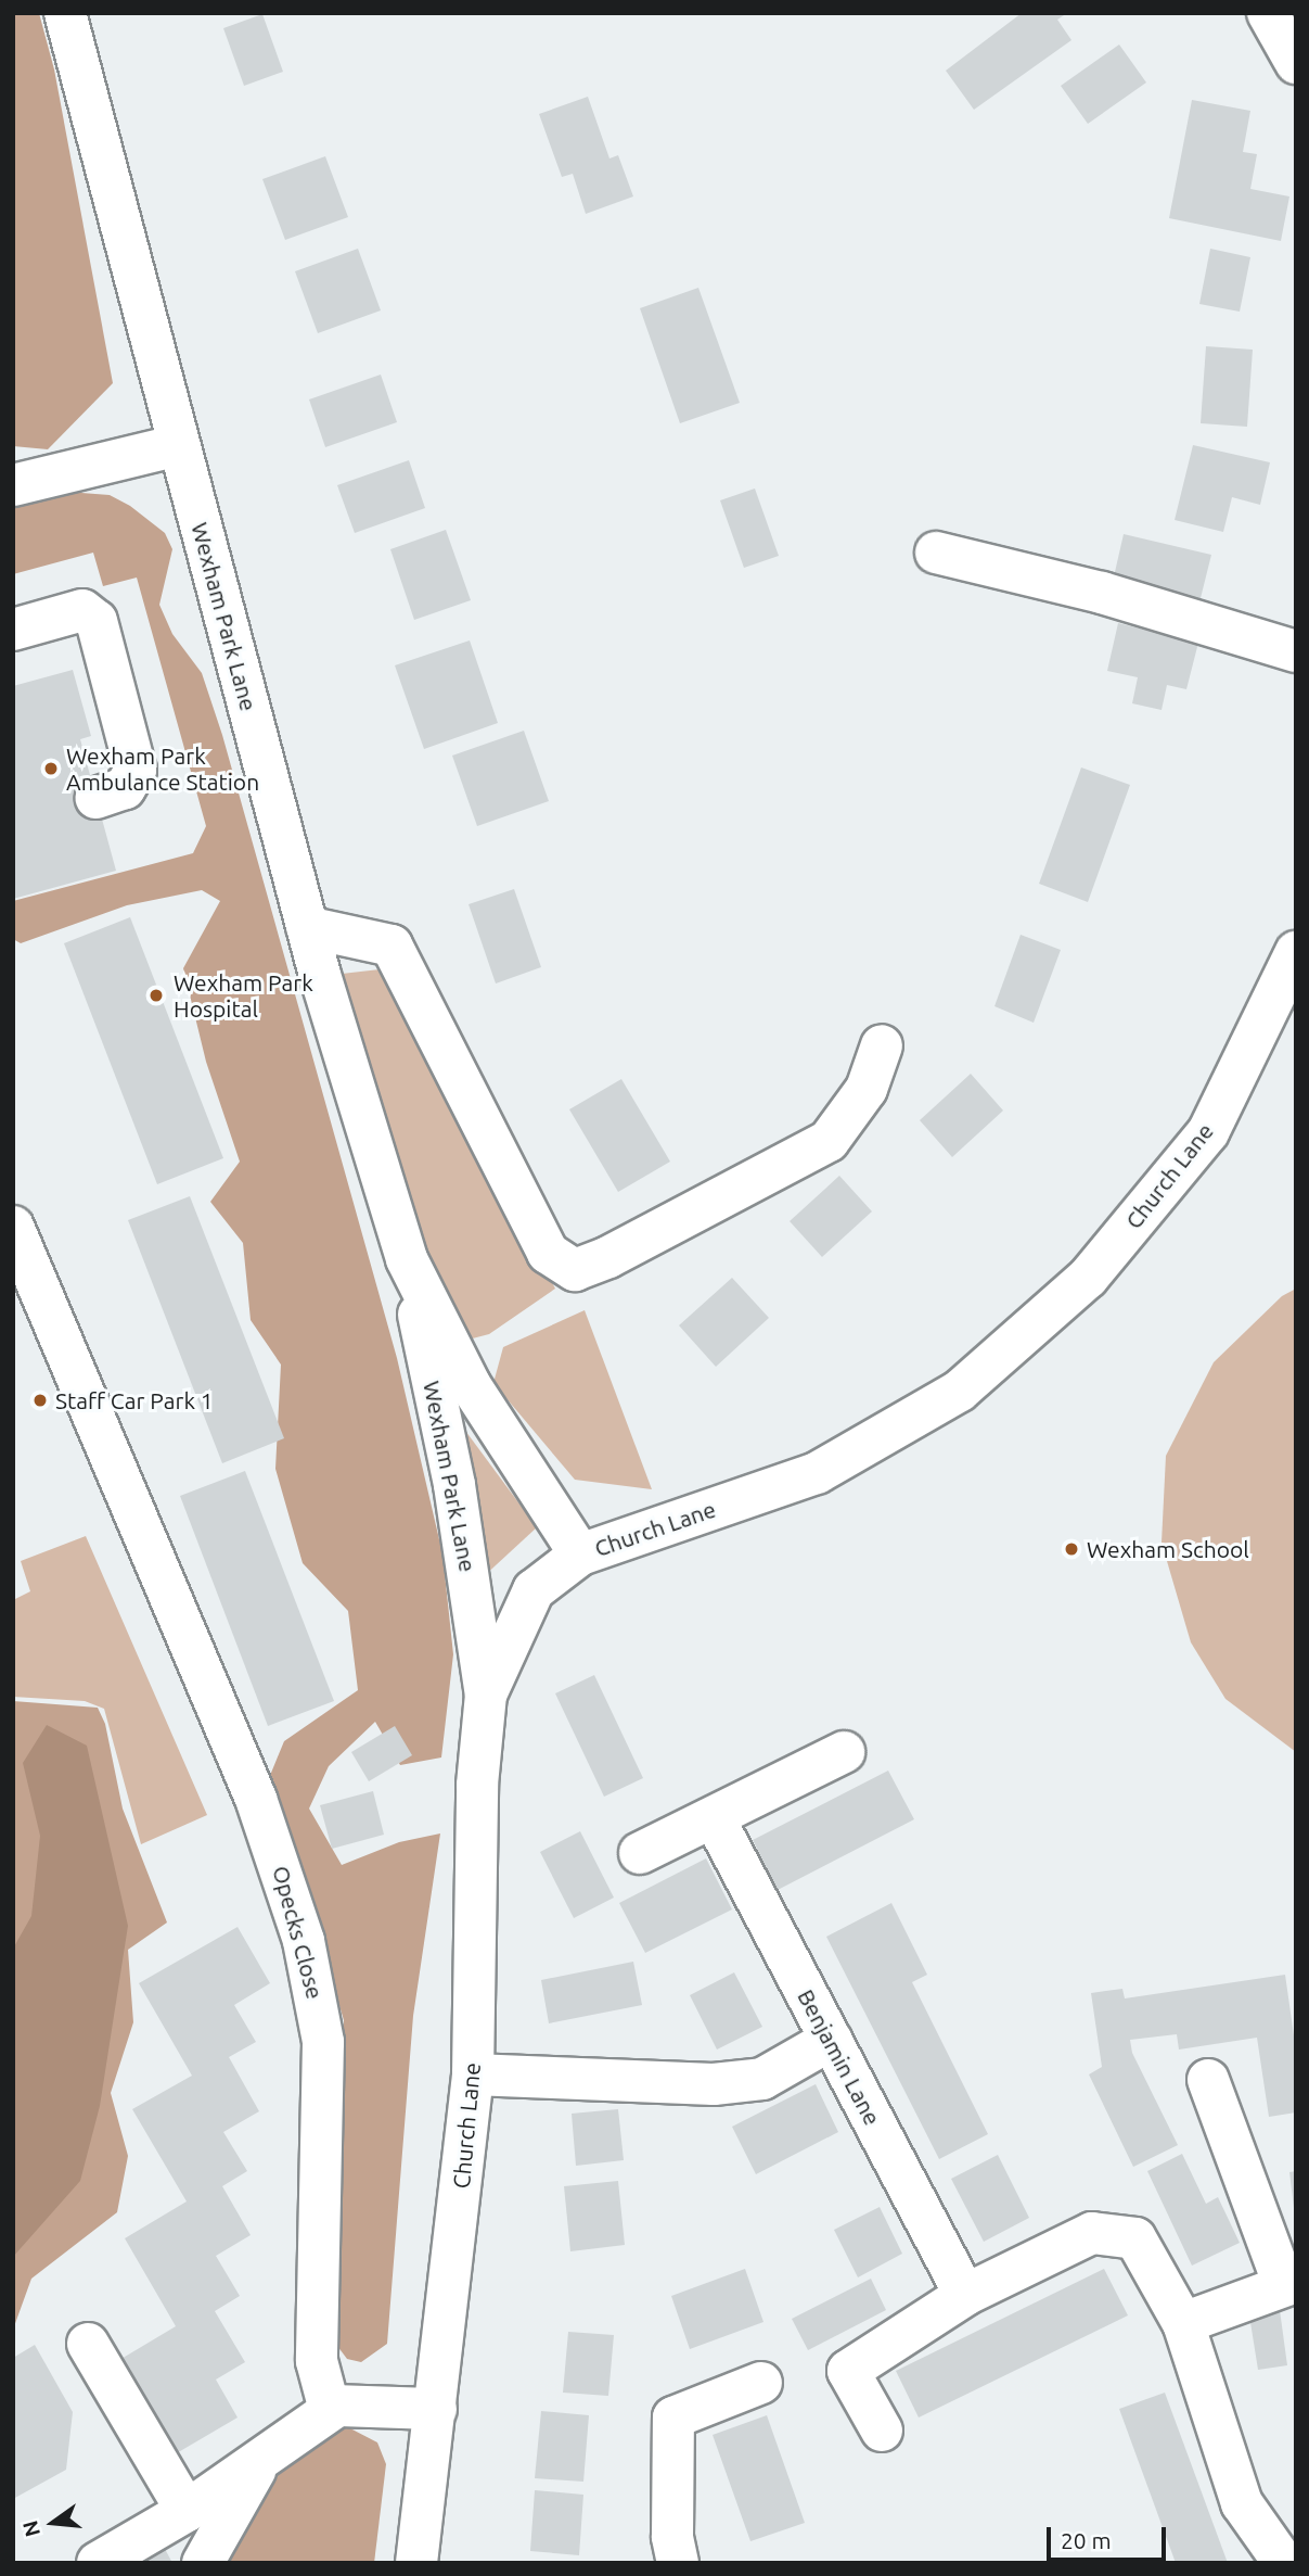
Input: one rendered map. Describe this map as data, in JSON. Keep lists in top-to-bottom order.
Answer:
{
  "streets": {
    "street": [
      "Wexham Park Lane",
      "Church Lane",
      "Opecks Close",
      "Benjamin Lane"
    ]
  },
  "crossings": [
    ["Wexham Park Lane", "Church Lane"]
  ],
  "places": [
    "Wexham Park Ambulance Station",
    "Wexham Park Hospital",
    "Staff Car Park 1",
    "Wexham School"
  ],
  "scale_bar": "20 m",
  "north": "left"
}
